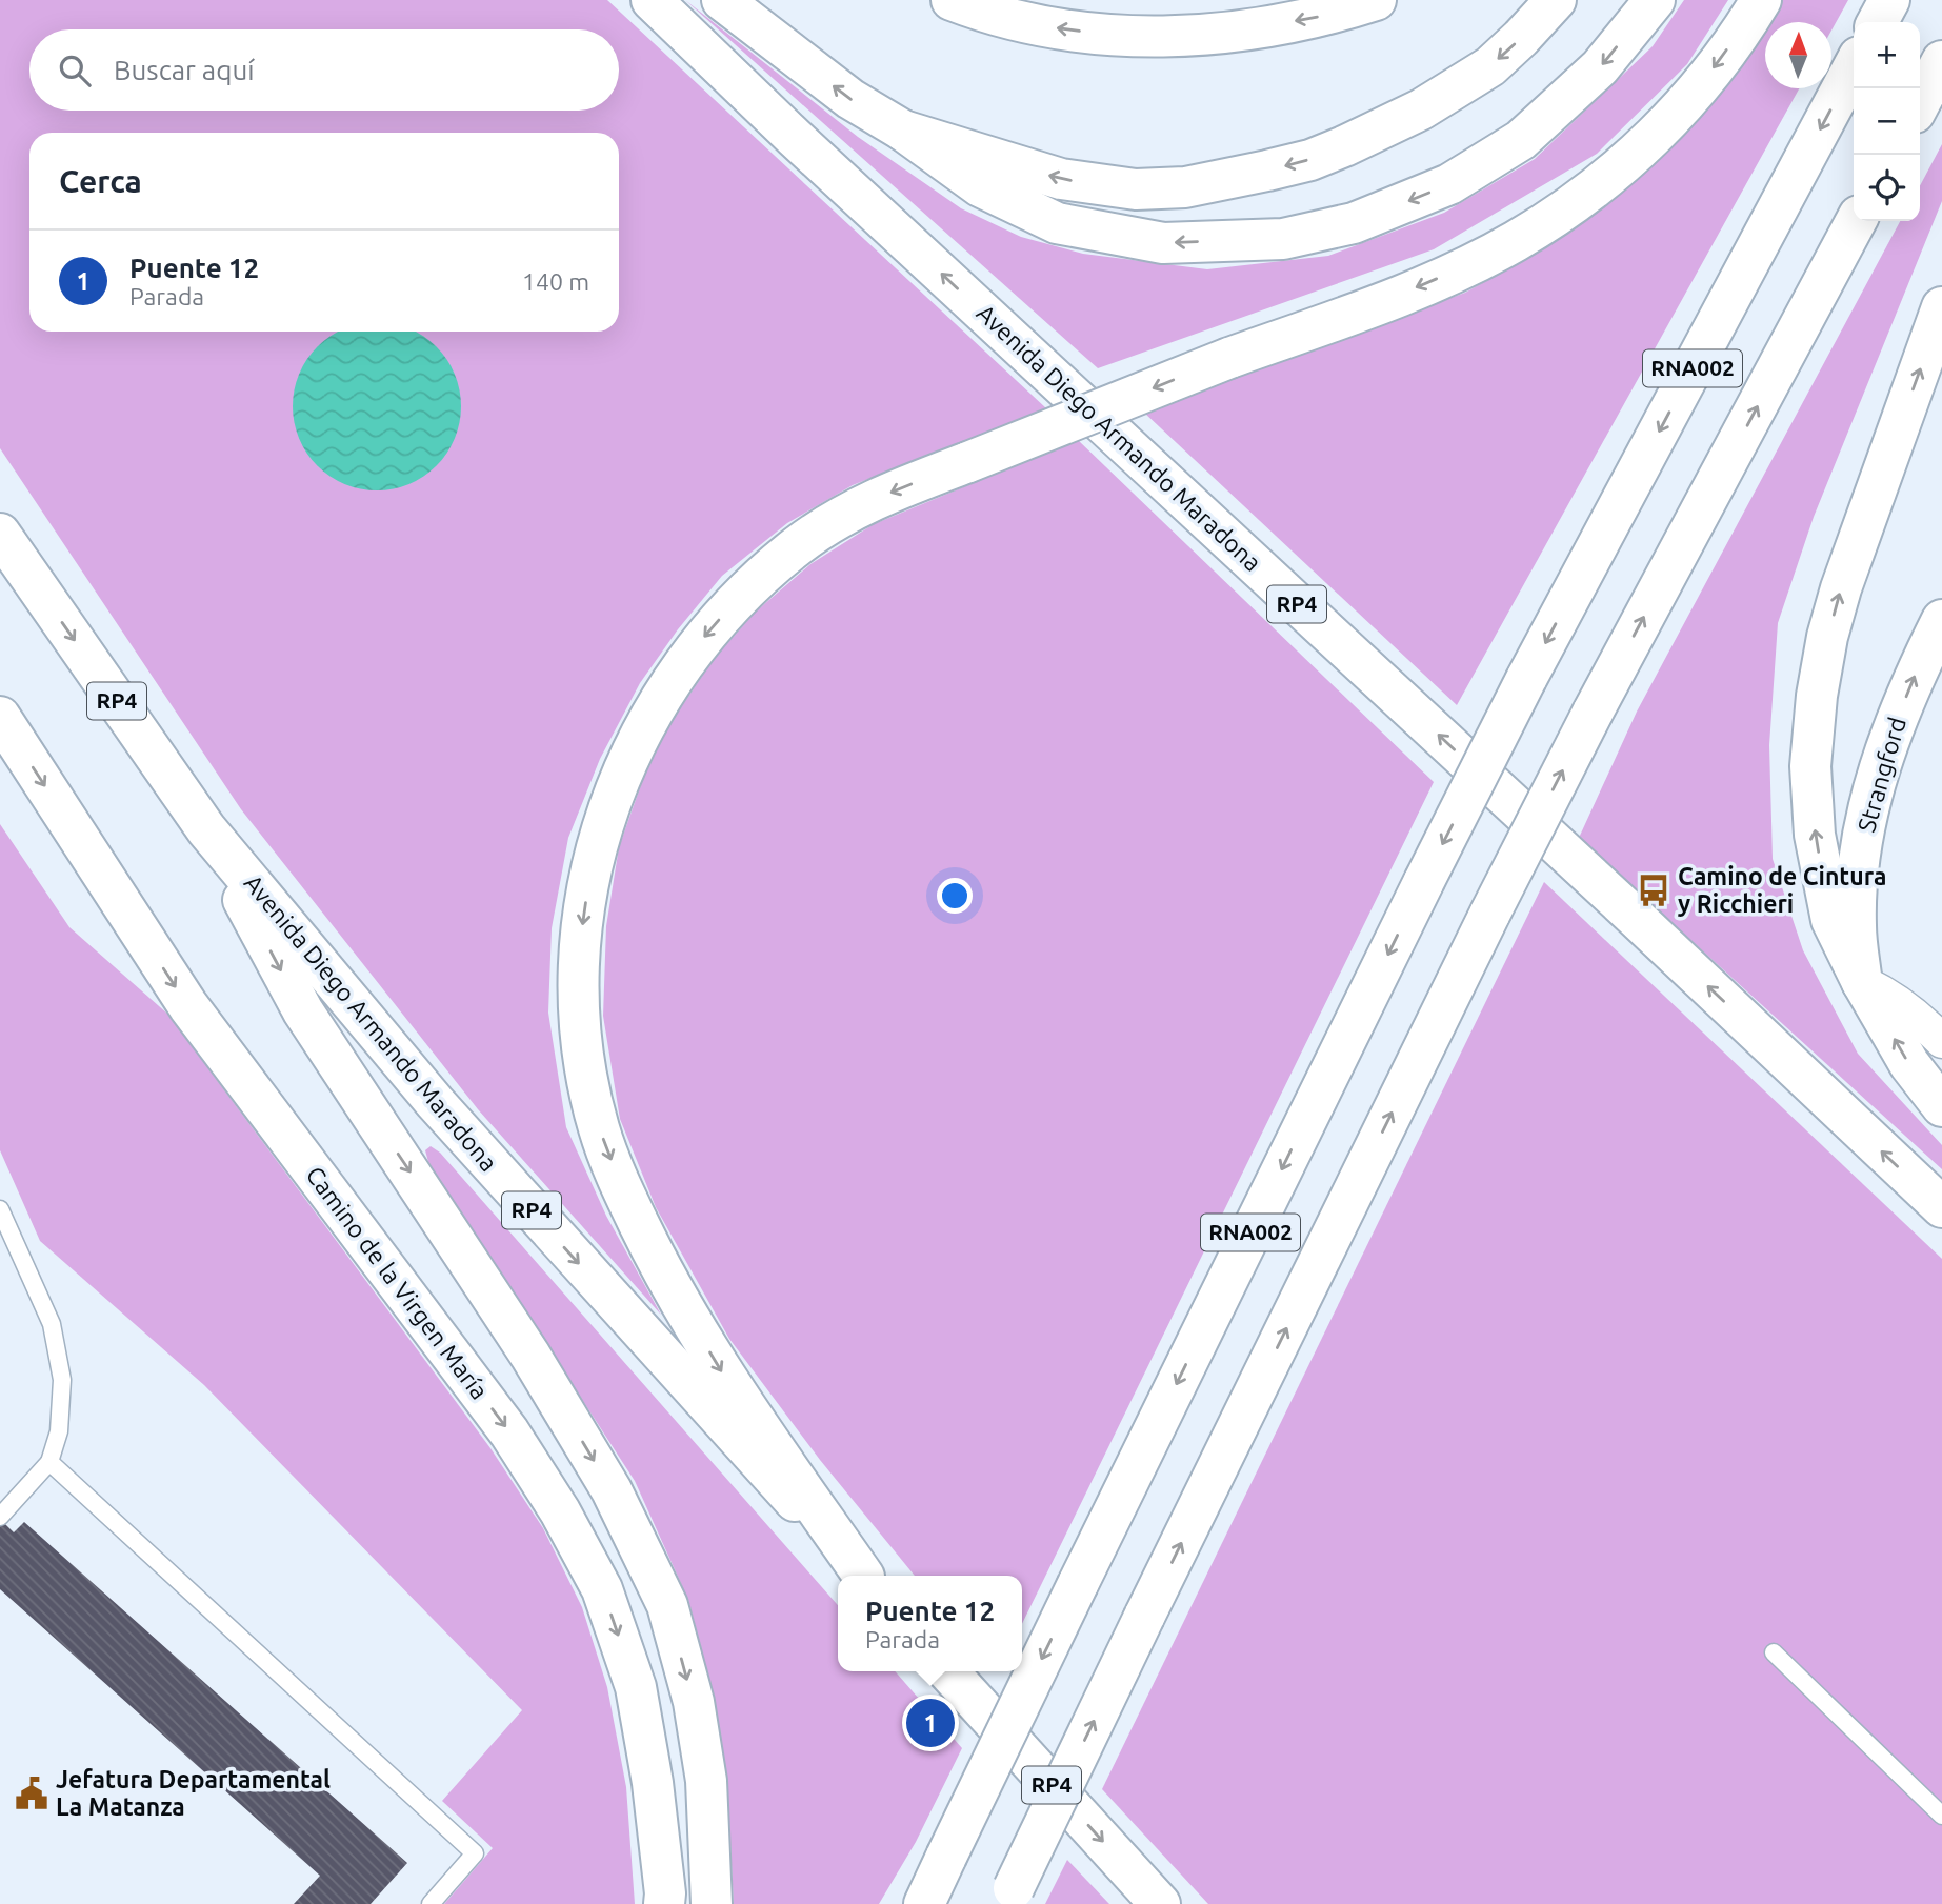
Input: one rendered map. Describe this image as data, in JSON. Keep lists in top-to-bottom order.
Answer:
{
  "streets": {
    "main road": [
      "RNA002",
      "Avenida Diego Armando Maradona",
      "RP4",
      "Strangford",
      "Camino de la Virgen María"
    ]
  },
  "places": {
    "bus stop": ["Camino de Cintura y Ricchieri"],
    "public building": ["Jefatura Departamental La Matanza"]
  },
  "north": "top",
  "page": {
    "map_buttons": ["+", "−"],
    "search": "Buscar aquí",
    "heading": "Cerca",
    "list": [
      {
        "mark": "1",
        "name": "Puente 12",
        "note": "Parada",
        "value": "140 m"
      }
    ],
    "popup": ["Puente 12", "Parada"],
    "pins": "1"
  }
}
